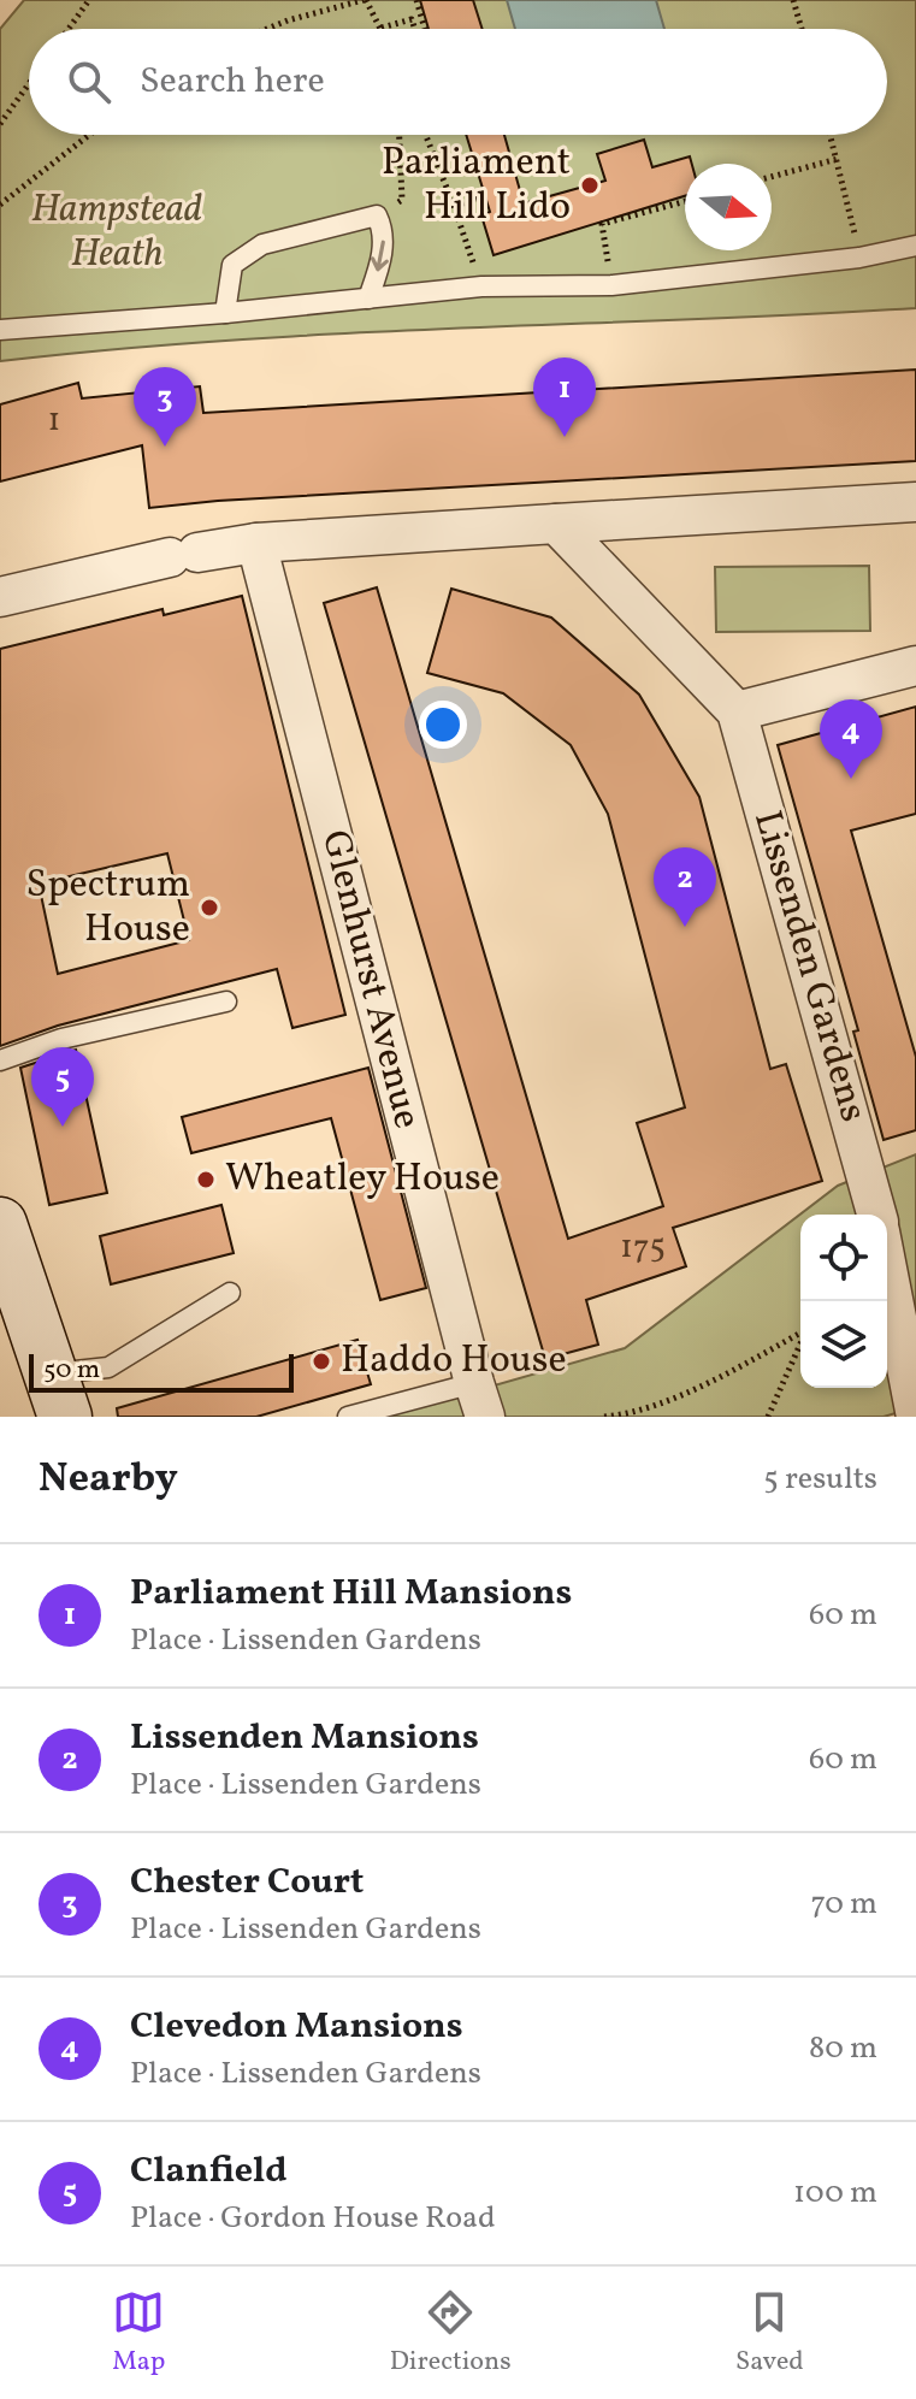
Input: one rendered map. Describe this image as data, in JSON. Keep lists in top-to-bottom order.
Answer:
{
  "streets": {
    "street": ["Lissenden Gardens", "Glenhurst Avenue"]
  },
  "parks": ["Hampstead Heath"],
  "places": [
    "Parliament Hill Lido",
    "Spectrum House",
    "Wheatley House",
    "Haddo House"
  ],
  "house_numbers": ["1", "175"],
  "scale_bar": "50 m",
  "north": "right",
  "page": {
    "search": "Search here",
    "pins": [
      "1",
      "3",
      "4",
      "2",
      "5"
    ],
    "scale": "50 m",
    "heading": ["Nearby", "5 results"],
    "list": [
      {
        "mark": "1",
        "name": "Parliament Hill Mansions",
        "note": "Place · Lissenden Gardens",
        "value": "60 m"
      },
      {
        "mark": "2",
        "name": "Lissenden Mansions",
        "note": "Place · Lissenden Gardens",
        "value": "60 m"
      },
      {
        "mark": "3",
        "name": "Chester Court",
        "note": "Place · Lissenden Gardens",
        "value": "70 m"
      },
      {
        "mark": "4",
        "name": "Clevedon Mansions",
        "note": "Place · Lissenden Gardens",
        "value": "80 m"
      },
      {
        "mark": "5",
        "name": "Clanfield",
        "note": "Place · Gordon House Road",
        "value": "100 m"
      }
    ],
    "nav": ["Map", "Directions", "Saved"]
  }
}
